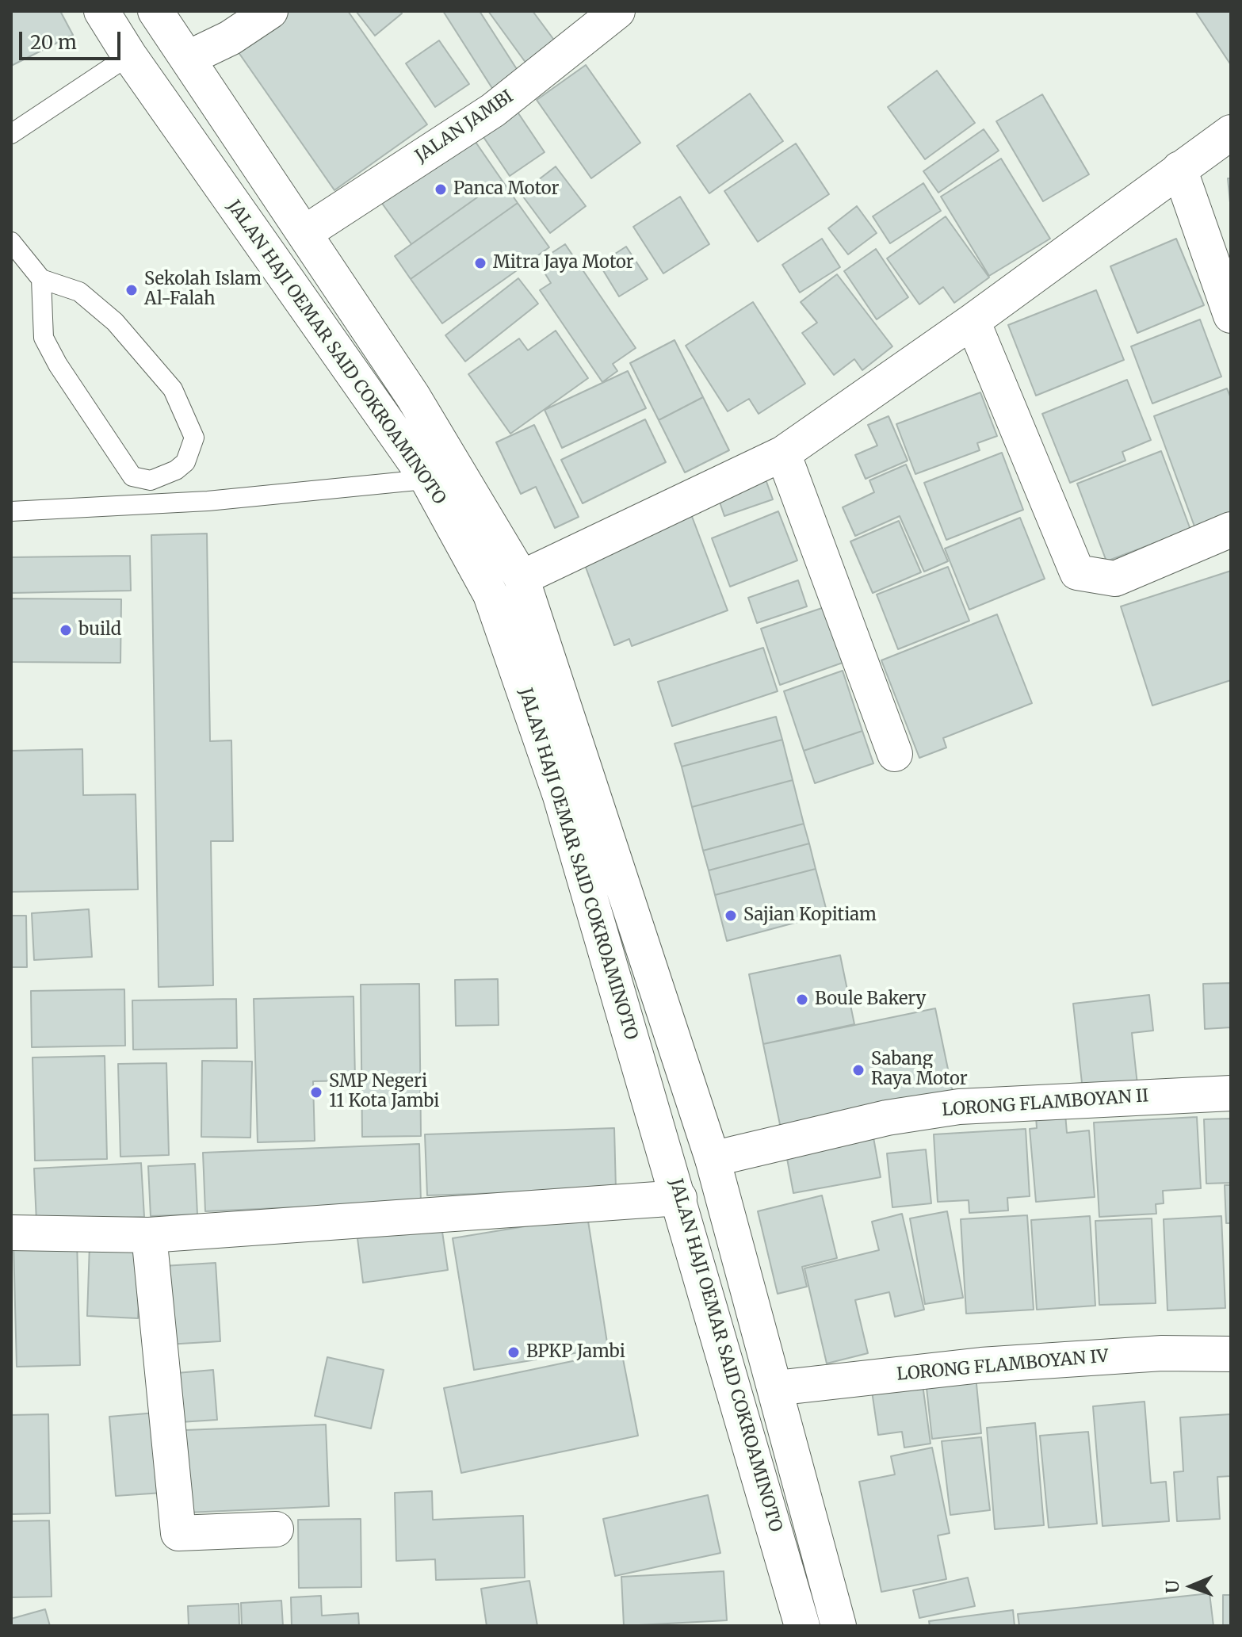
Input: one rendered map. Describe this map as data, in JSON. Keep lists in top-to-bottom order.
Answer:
{
  "streets": {
    "street": [
      "JALAN JAMBI",
      "JALAN HAJI OEMAR SAID COKROAMINOTO",
      "LORONG FLAMBOYAN II",
      "LORONG FLAMBOYAN IV"
    ]
  },
  "crossings": [
    ["JALAN JAMBI", "JALAN HAJI OEMAR SAID COKROAMINOTO"],
    ["JALAN HAJI OEMAR SAID COKROAMINOTO", "LORONG FLAMBOYAN II"],
    ["JALAN HAJI OEMAR SAID COKROAMINOTO", "LORONG FLAMBOYAN IV"]
  ],
  "places": [
    "Panca Motor",
    "Mitra Jaya Motor",
    "Sekolah Islam Al-Falah",
    "build",
    "Sajian Kopitiam",
    "Boule Bakery",
    "Sabang Raya Motor",
    "SMP Negeri 11 Kota Jambi",
    "BPKP Jambi"
  ],
  "scale_bar": "20 m",
  "north": "left"
}
